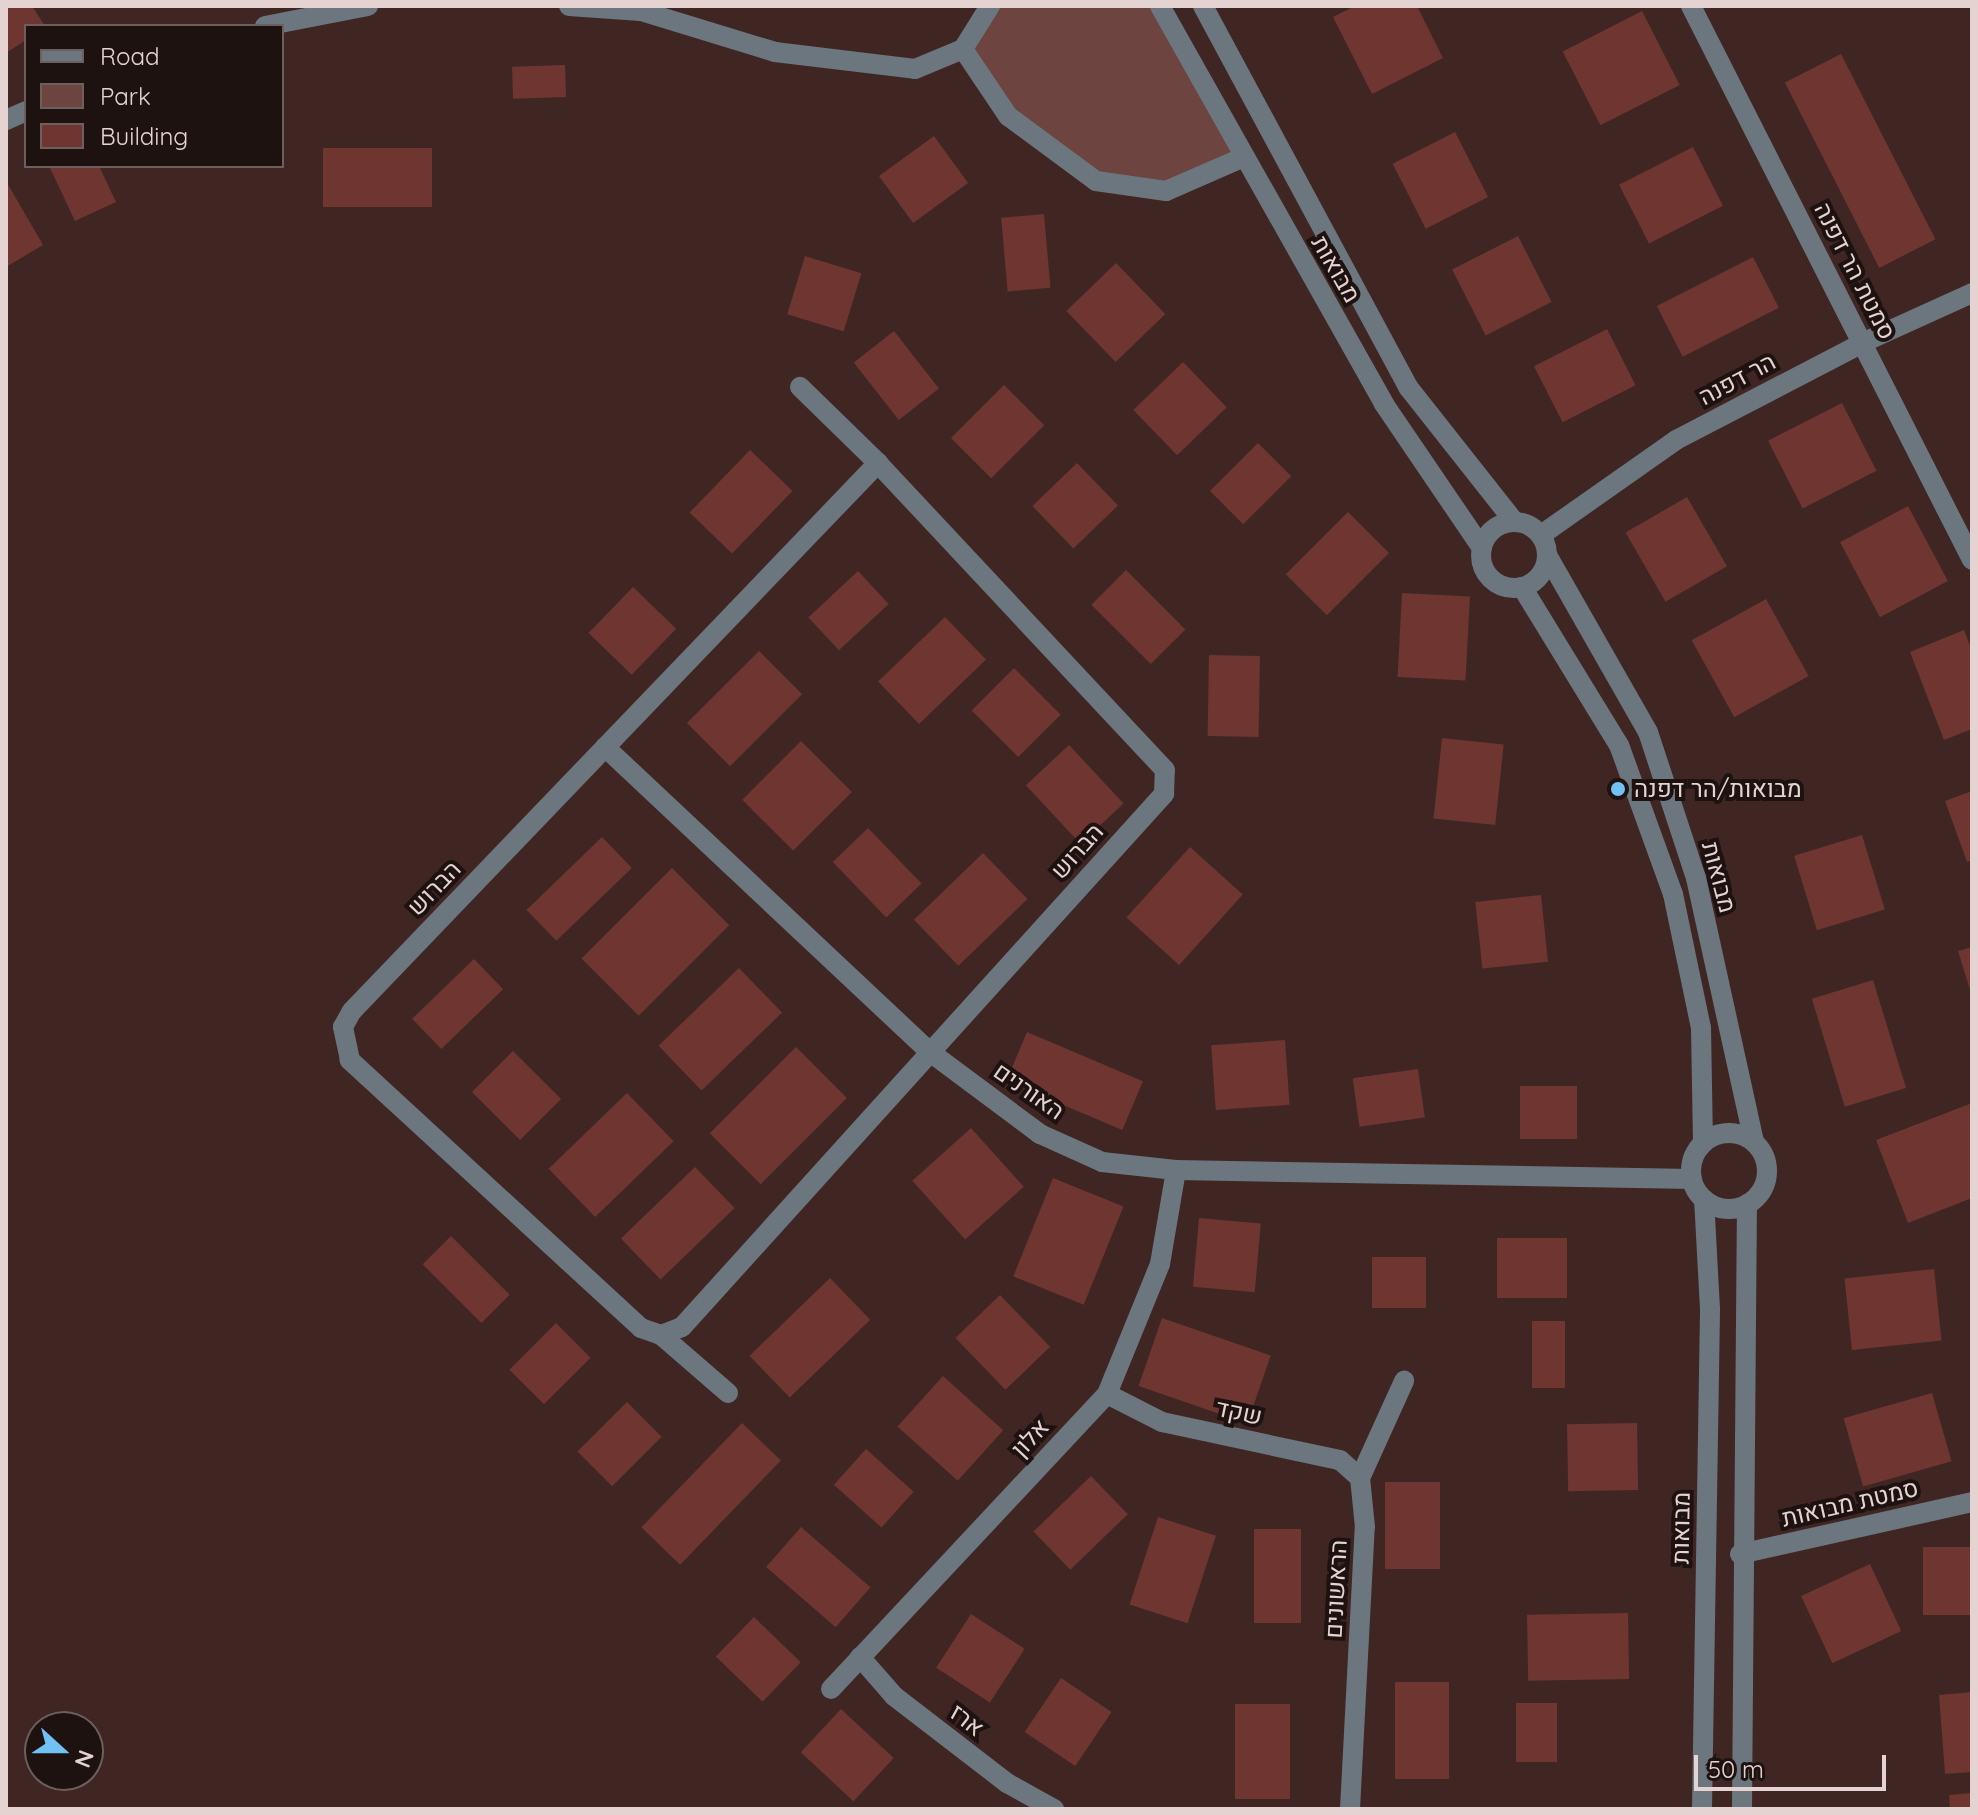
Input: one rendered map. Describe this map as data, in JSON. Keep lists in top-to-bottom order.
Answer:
{
  "streets": {
    "street": [
      "מבואות",
      "סמטת הר דפנה",
      "הר דפנה",
      "הברוש",
      "האורנים",
      "שקד",
      "אלון",
      "סמטת מבואות",
      "הראשונים",
      "ארז"
    ]
  },
  "crossings": [
    ["מבואות", "הר דפנה"],
    ["מבואות", "האורנים"],
    ["סמטת הר דפנה", "הר דפנה"],
    ["הברוש", "האורנים"],
    ["האורנים", "אלון"],
    ["שקד", "אלון"],
    ["שקד", "הראשונים"],
    ["אלון", "ארז"]
  ],
  "places": ["מבואות/הר דפנה"],
  "legend": ["Road", "Park", "Building"],
  "scale_bar": "50 m",
  "north": "right"
}
